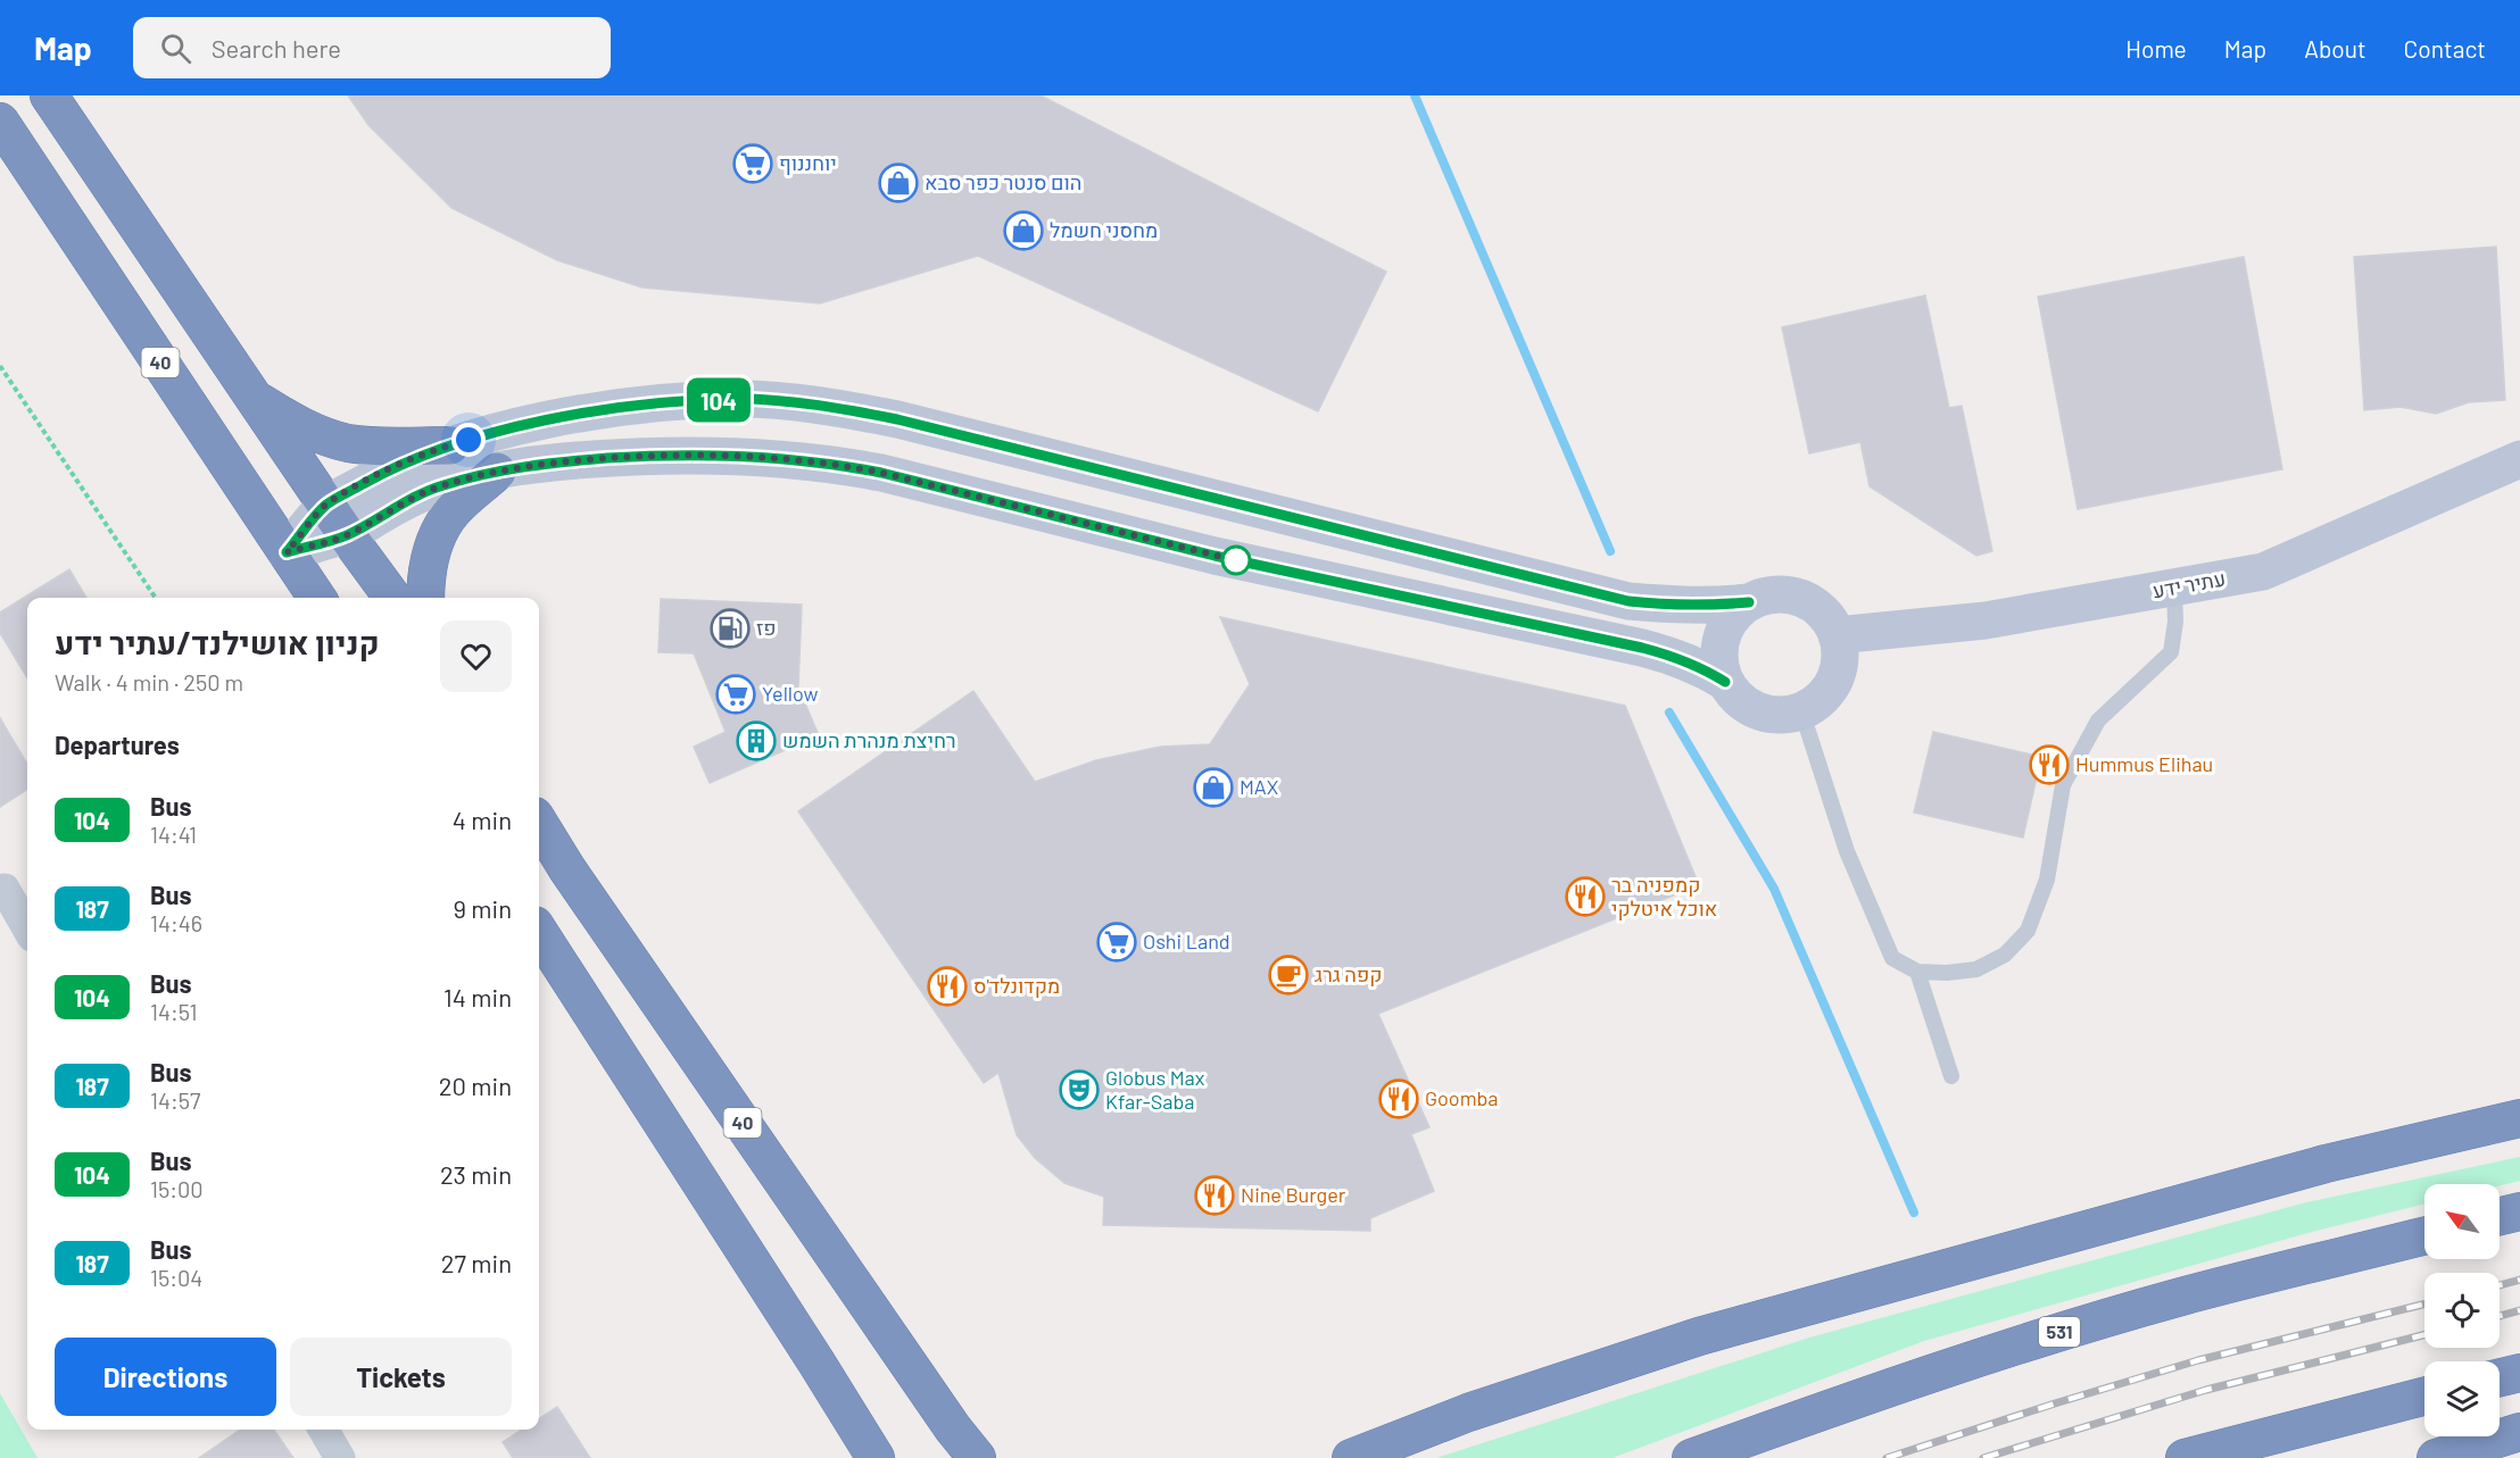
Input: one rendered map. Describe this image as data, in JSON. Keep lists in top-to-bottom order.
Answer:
{
  "streets": {
    "highway": ["40", "531"],
    "street": ["עתיר ידע"]
  },
  "places": {
    "supermarket": ["יוחננוף", "Yellow", "Oshi Land"],
    "shop": ["הום סנטר כפר סבא", "מחסני חשמל", "MAX"],
    "fuel station": ["פז"],
    "building": ["רחיצת מנהרת השמש"],
    "restaurant": [
      "Hummus Elihau",
      "קמפניה בר אוכל איטלקי",
      "מקדונלד'ס",
      "Goomba",
      "Nine Burger"
    ],
    "cafe": ["קפה גרג"],
    "theatre": ["Globus Max Kfar-Saba"]
  },
  "lines": ["bus line 104"],
  "north": "top left",
  "page": {
    "header": "Map",
    "search": "Search here",
    "nav": [
      "Home",
      "Map",
      "About",
      "Contact"
    ],
    "on_map": "104",
    "heading": [
      ["קניון אושילנד/עתיר ידע", "Walk · 4 min · 250 m"],
      "Departures"
    ],
    "list": [
      {
        "mark": "104",
        "name": "Bus",
        "note": "14:41",
        "value": "4 min"
      },
      {
        "mark": "187",
        "name": "Bus",
        "note": "14:46",
        "value": "9 min"
      },
      {
        "mark": "104",
        "name": "Bus",
        "note": "14:51",
        "value": "14 min"
      },
      {
        "mark": "187",
        "name": "Bus",
        "note": "14:57",
        "value": "20 min"
      },
      {
        "mark": "104",
        "name": "Bus",
        "note": "15:00",
        "value": "23 min"
      },
      {
        "mark": "187",
        "name": "Bus",
        "note": "15:04",
        "value": "27 min"
      }
    ],
    "buttons": ["Directions", "Tickets"]
  }
}
